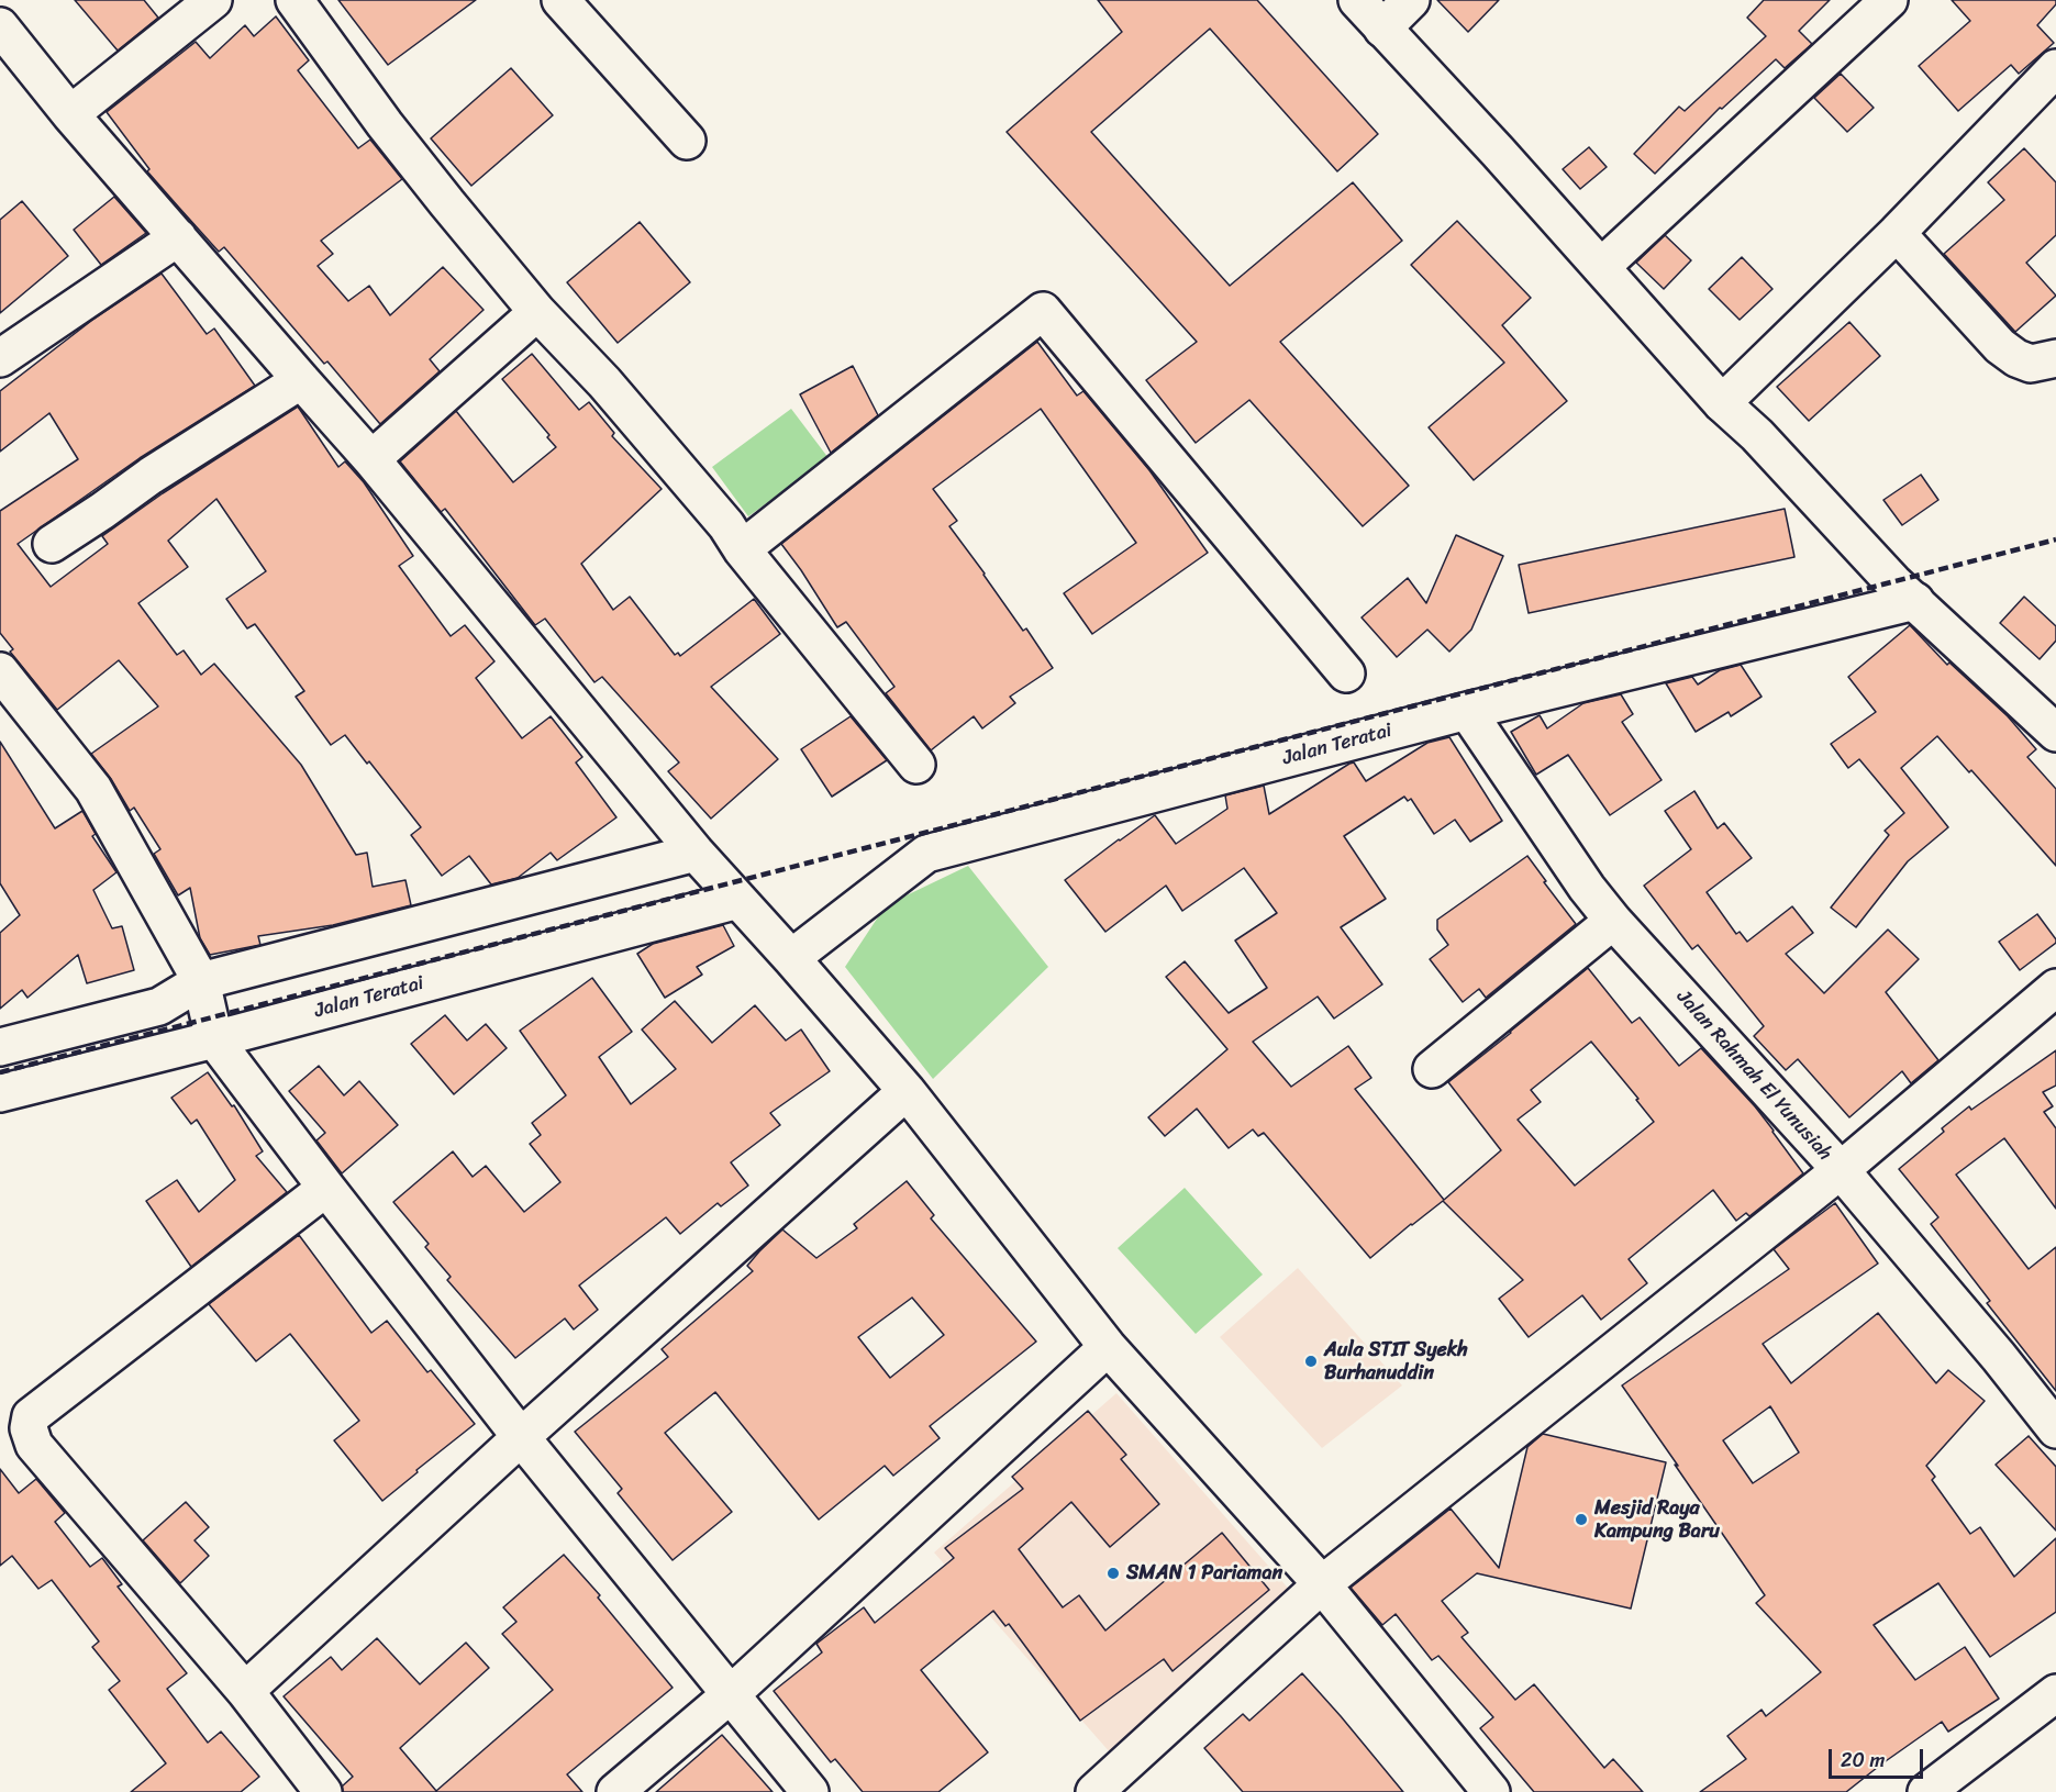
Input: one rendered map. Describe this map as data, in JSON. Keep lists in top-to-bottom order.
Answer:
{
  "streets": {
    "street": ["Jalan Teratai", "Jalan Rahmah El Yunusiah"]
  },
  "crossings": [
    ["Jalan Teratai", "Jalan Rahmah El Yunusiah"]
  ],
  "places": ["Aula STIT Syekh Burhanuddin", "Mesjid Raya Kampung Baru", "SMAN 1 Pariaman"],
  "scale_bar": "20 m"
}
